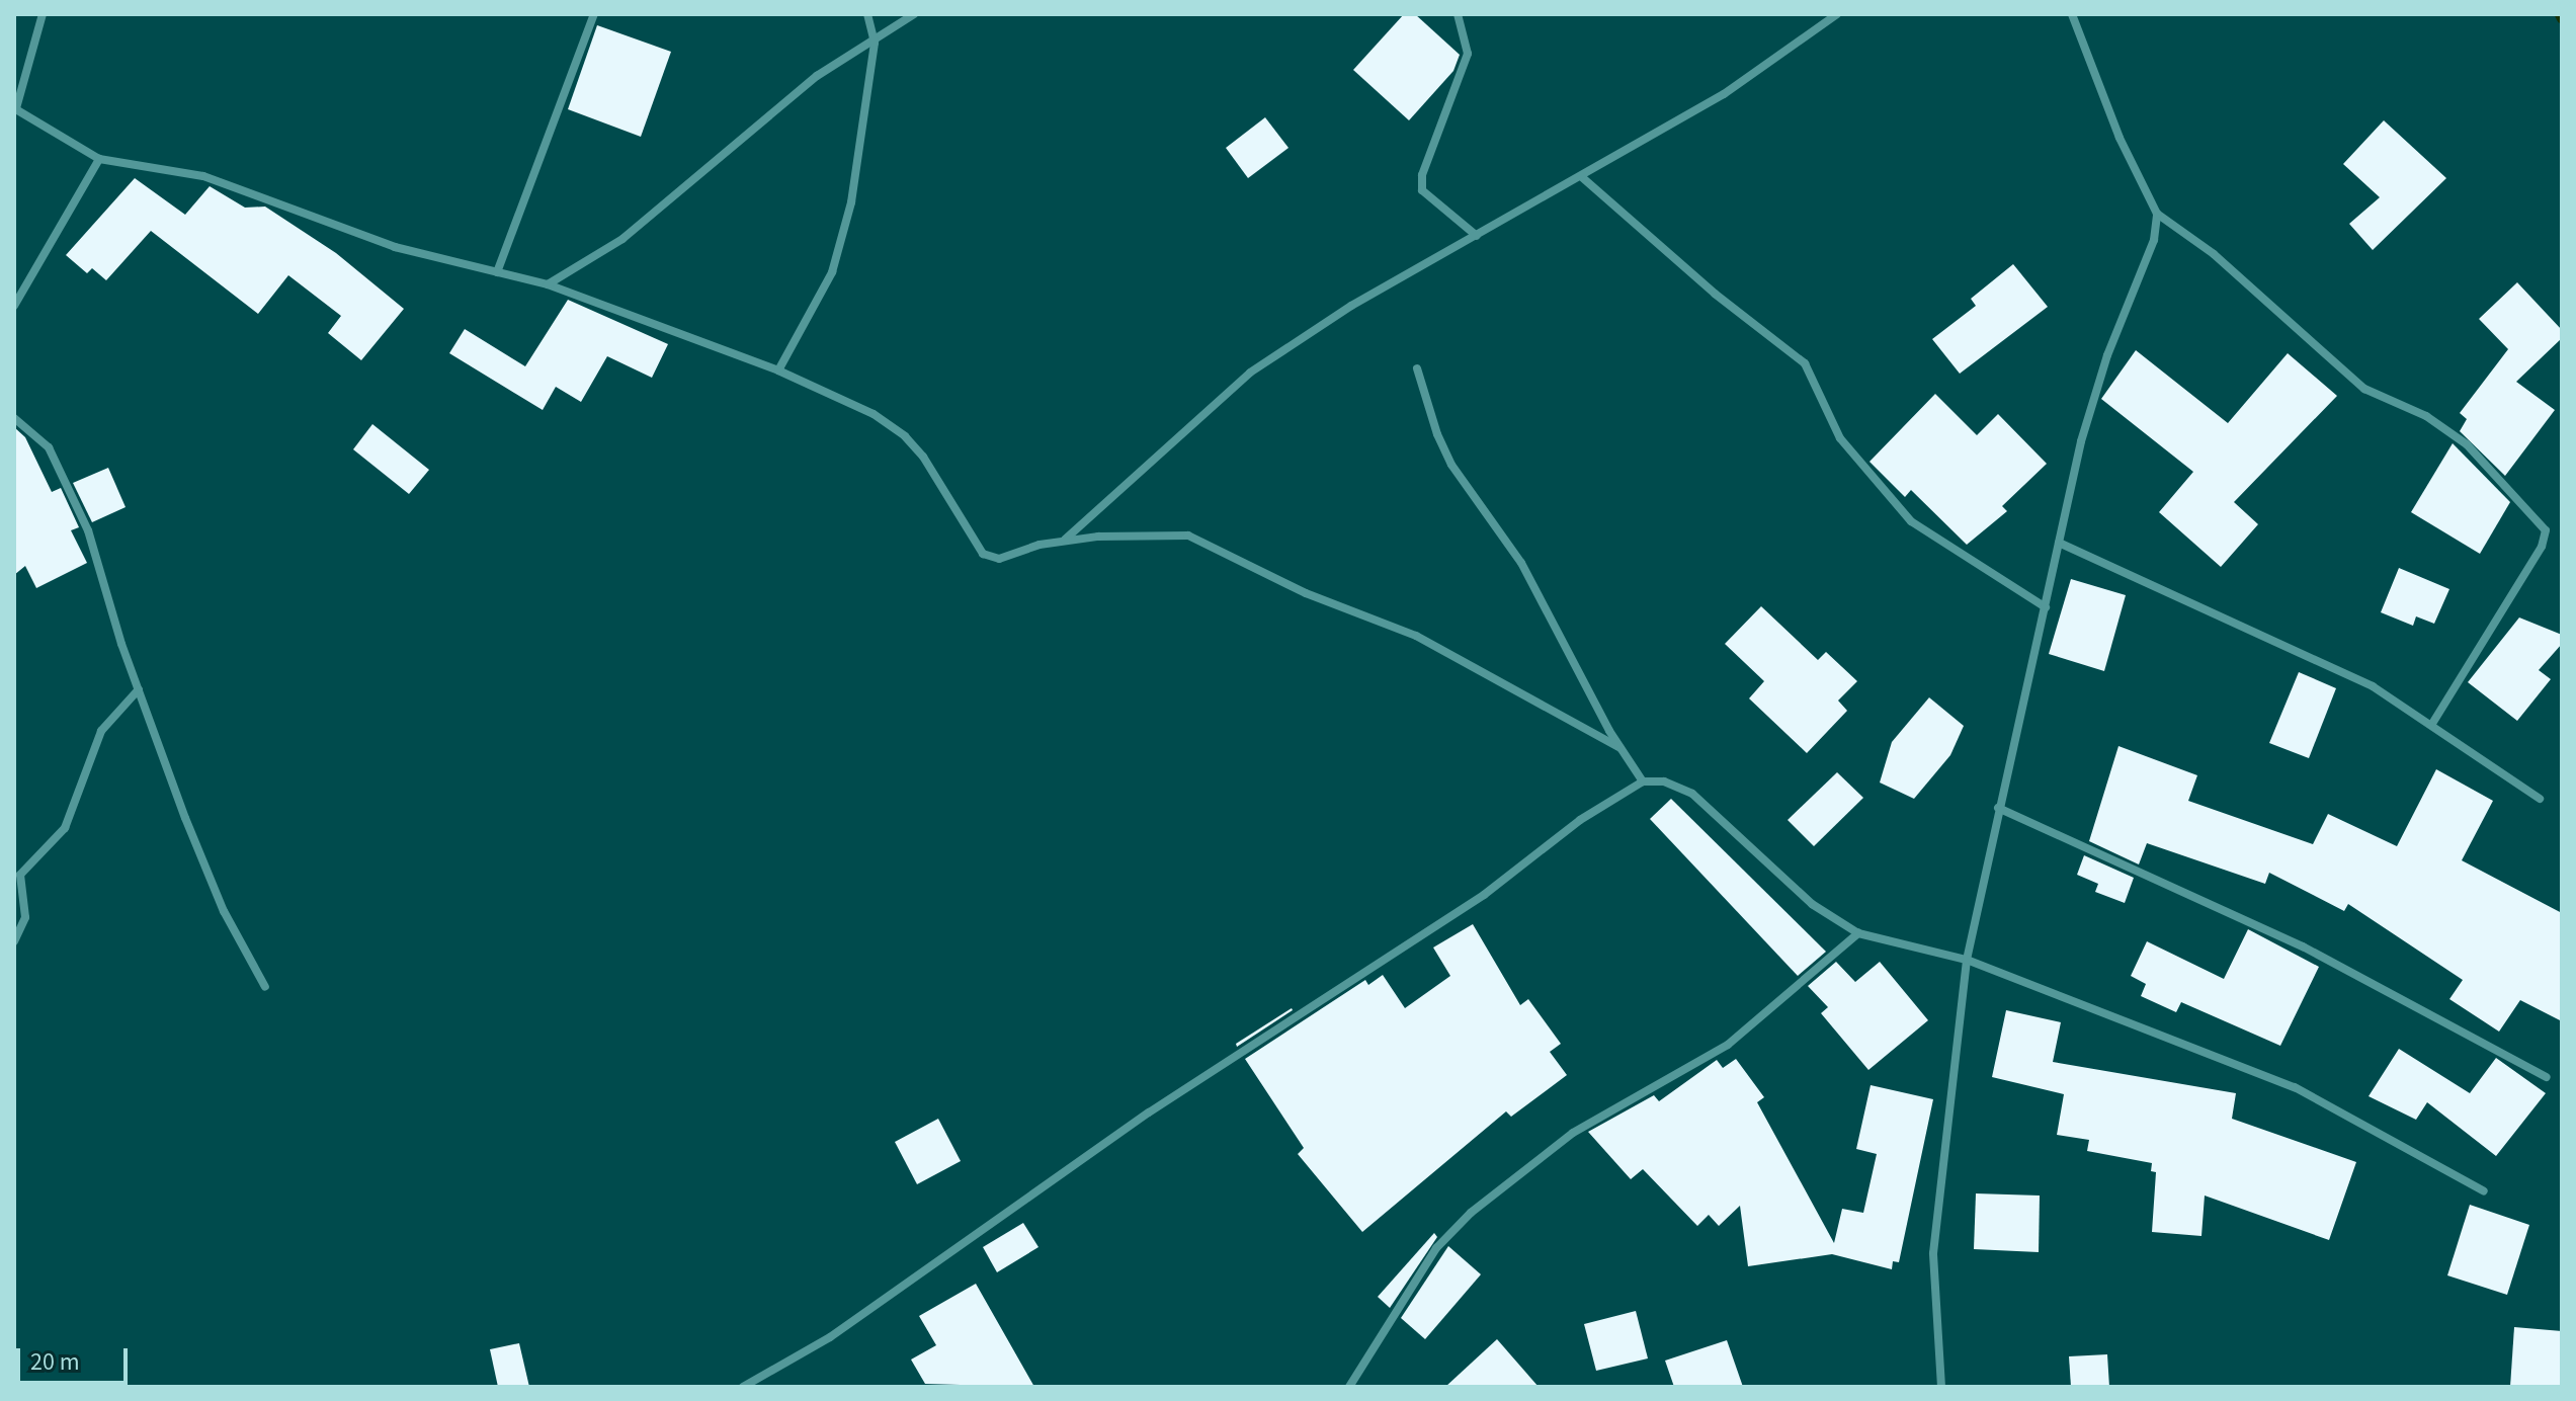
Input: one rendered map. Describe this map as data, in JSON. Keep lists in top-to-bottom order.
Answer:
{
  "scale_bar": "20 m"
}
